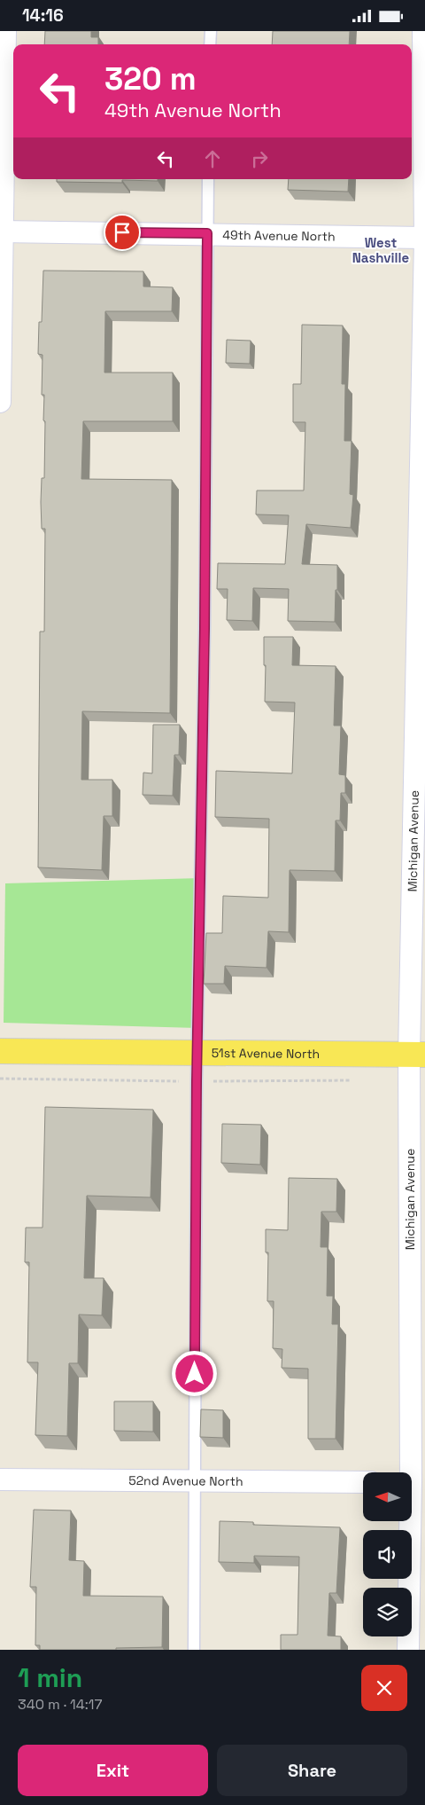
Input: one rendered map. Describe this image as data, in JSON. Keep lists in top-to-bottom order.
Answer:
{
  "streets": {
    "main road": ["51st Avenue North"],
    "street": ["49th Avenue North", "Michigan Avenue", "52nd Avenue North"]
  },
  "crossings": [
    ["49th Avenue North", "Michigan Avenue"],
    ["Michigan Avenue", "51st Avenue North"]
  ],
  "districts": ["West Nashville"],
  "north": "left",
  "page": {
    "status": "14:16",
    "turn": ["320 m", "49th Avenue North"],
    "heading": ["1 min", "340 m · 14:17"],
    "buttons": ["Exit", "Share"]
  }
}
